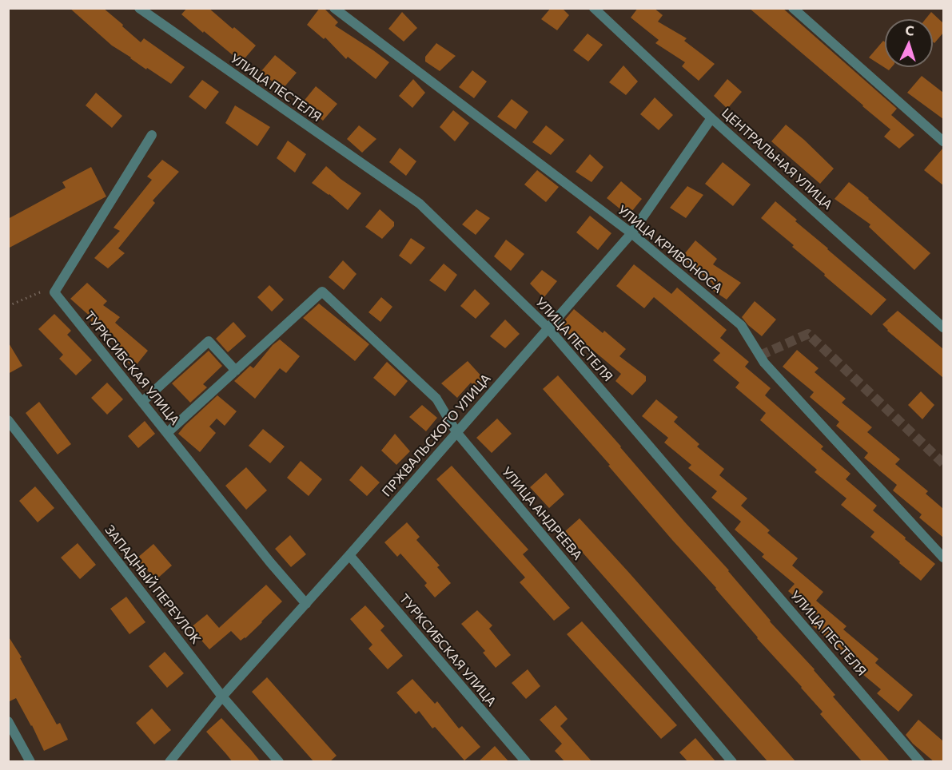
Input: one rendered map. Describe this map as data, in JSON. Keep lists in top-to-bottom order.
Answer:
{
  "streets": {
    "street": [
      "УЛИЦА ПЕСТЕЛЯ",
      "ЦЕНТРАЛЬНАЯ УЛИЦА",
      "УЛИЦА КРИВОНОСА",
      "ТУРКСИБСКАЯ УЛИЦА",
      "ПРЖВАЛЬСКОГО УЛИЦА",
      "УЛИЦА АНДРЕЕВА",
      "ЗАПАДНЫЙ ПЕРЕУЛОК"
    ]
  },
  "crossings": [
    ["УЛИЦА ПЕСТЕЛЯ", "ПРЖВАЛЬСКОГО УЛИЦА"],
    ["ЦЕНТРАЛЬНАЯ УЛИЦА", "ПРЖВАЛЬСКОГО УЛИЦА"],
    ["УЛИЦА КРИВОНОСА", "ПРЖВАЛЬСКОГО УЛИЦА"],
    ["ТУРКСИБСКАЯ УЛИЦА", "ПРЖВАЛЬСКОГО УЛИЦА"],
    ["ПРЖВАЛЬСКОГО УЛИЦА", "УЛИЦА АНДРЕЕВА"],
    ["ПРЖВАЛЬСКОГО УЛИЦА", "ЗАПАДНЫЙ ПЕРЕУЛОК"]
  ],
  "north": "top"
}
